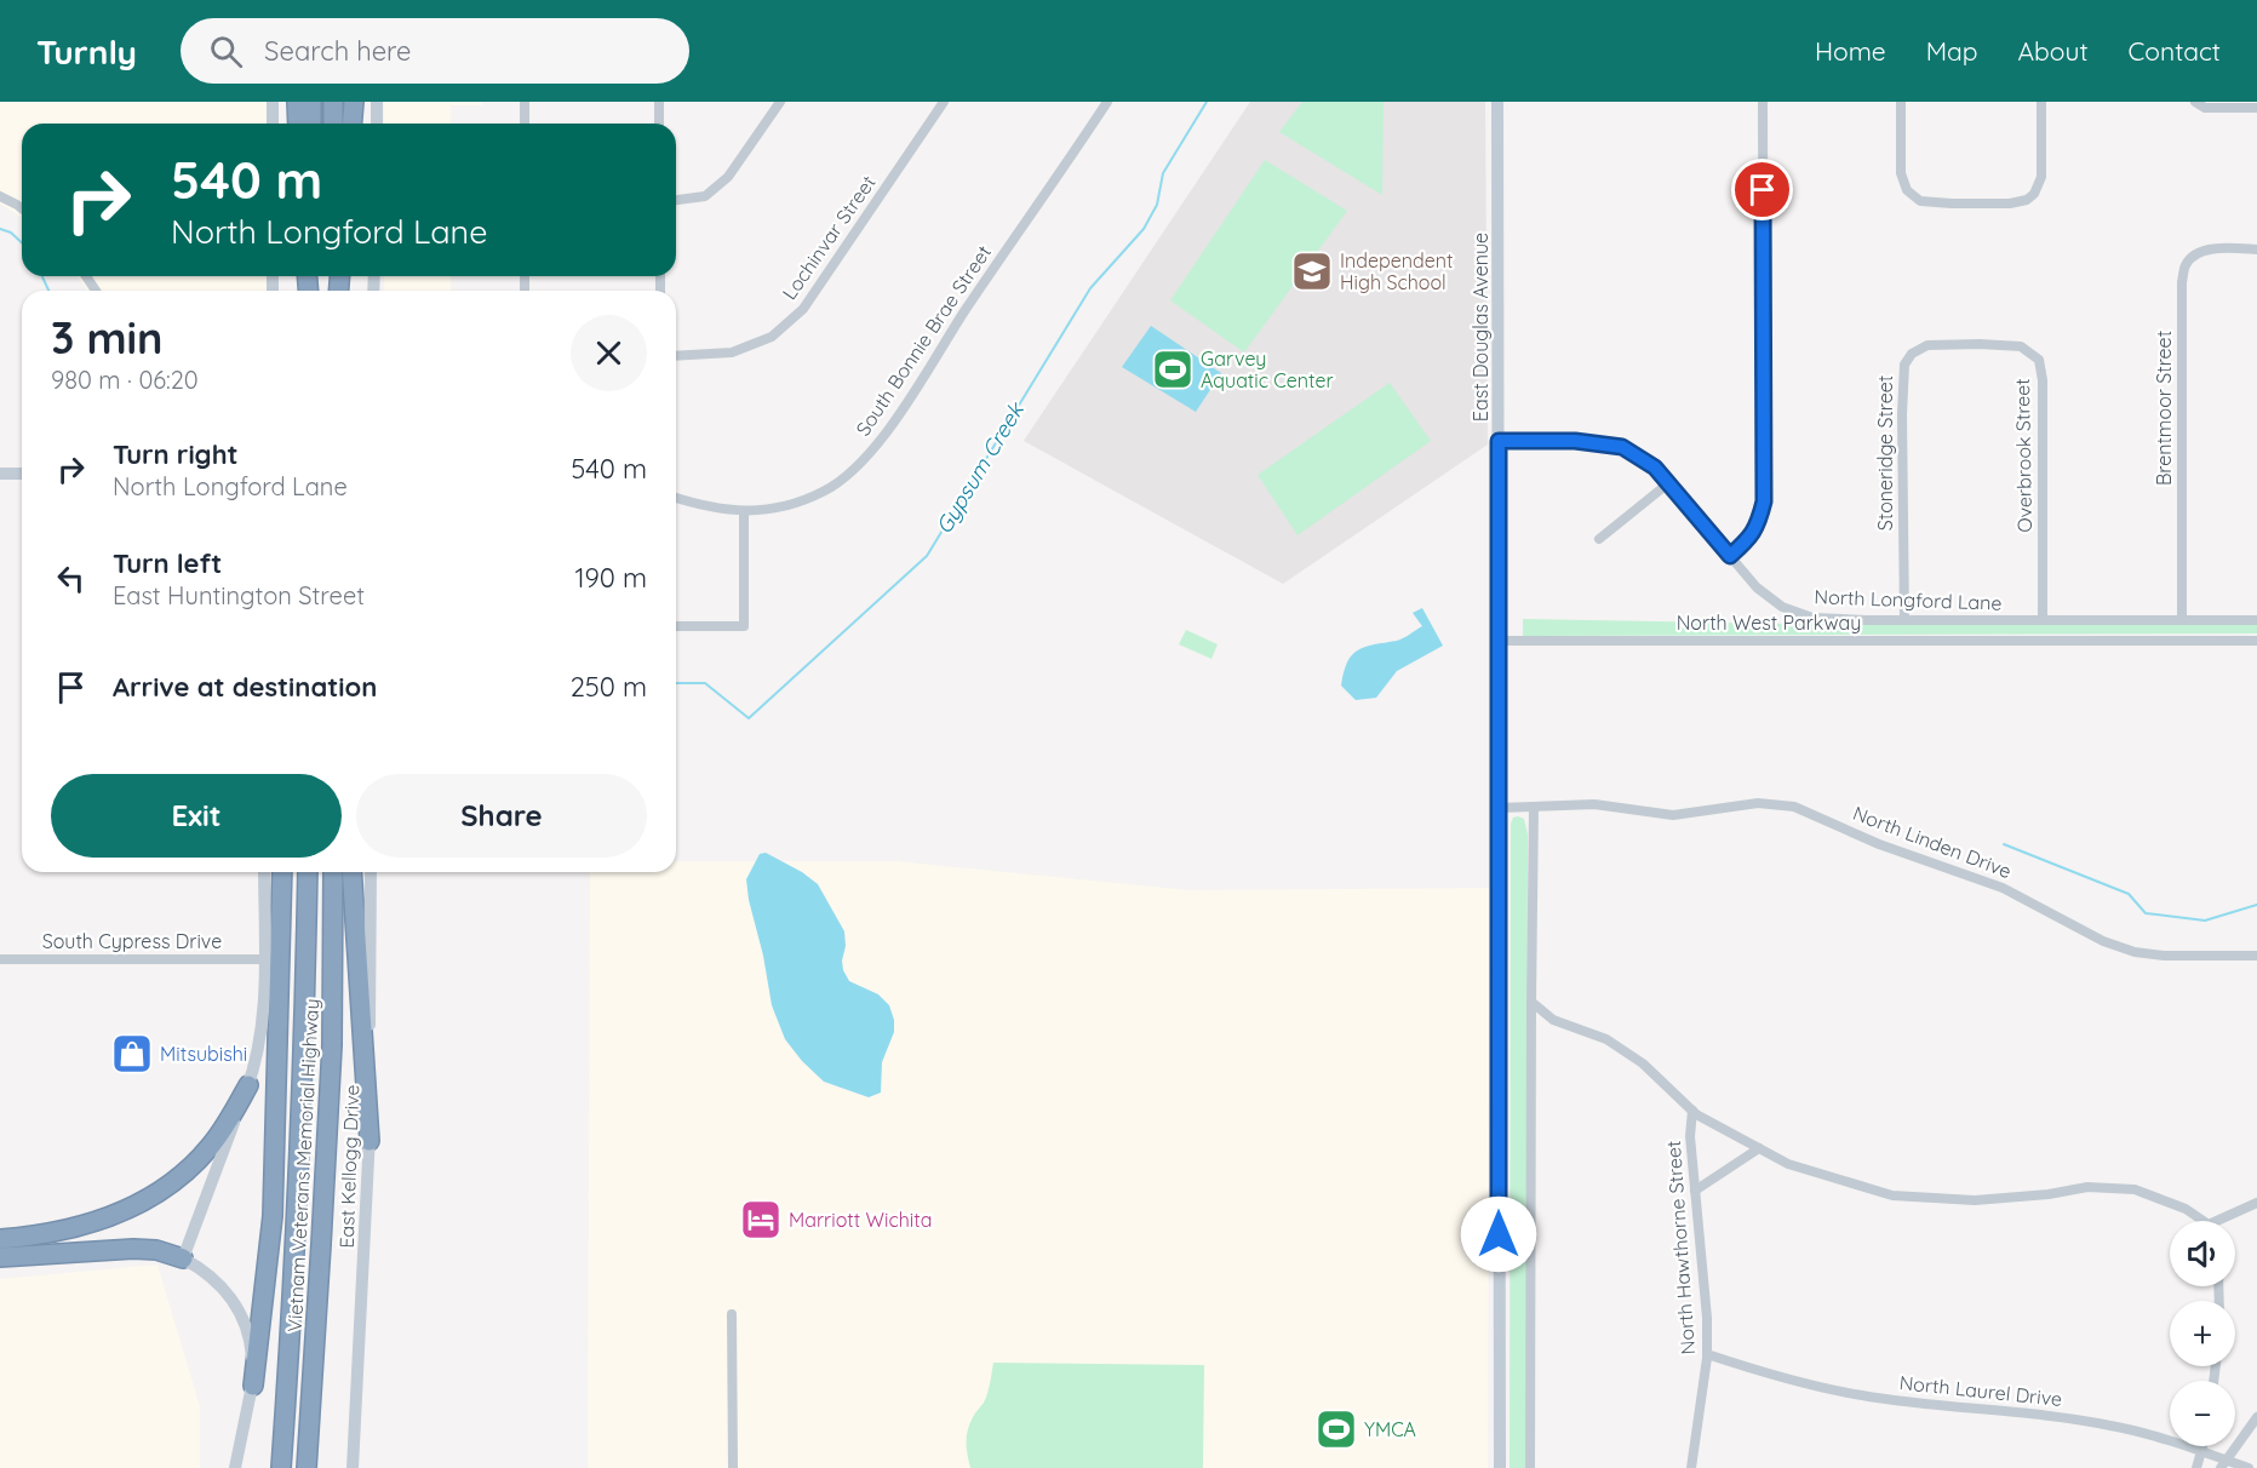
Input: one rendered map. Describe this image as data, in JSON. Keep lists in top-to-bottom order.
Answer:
{
  "streets": {
    "highway": ["Vietnam Veterans Memorial Highway"],
    "street": [
      "Lochinvar Street",
      "East Douglas Avenue",
      "South Bonnie Brae Street",
      "Brentmoor Street",
      "Stoneridge Street",
      "Overbrook Street",
      "North Longford Lane",
      "North West Parkway",
      "North Linden Drive",
      "South Cypress Drive",
      "East Kellogg Drive",
      "North Hawthorne Street",
      "North Laurel Drive"
    ]
  },
  "crossings": [
    ["East Douglas Avenue", "North Longford Lane"],
    ["East Douglas Avenue", "North West Parkway"],
    ["East Douglas Avenue", "North Linden Drive"],
    ["Brentmoor Street", "North Longford Lane"],
    ["Stoneridge Street", "Overbrook Street"],
    ["Stoneridge Street", "North Longford Lane"],
    ["Overbrook Street", "North Longford Lane"],
    ["North Hawthorne Street", "North Laurel Drive"]
  ],
  "water": ["Gypsum Creek"],
  "places": {
    "school or university": ["Independent High School"],
    "sports": ["Garvey Aquatic Center", "YMCA"],
    "shop": ["Mitsubishi"],
    "hotel": ["Marriott Wichita"]
  },
  "page": {
    "header": "Turnly",
    "search": "Search here",
    "nav": [
      "Home",
      "Map",
      "About",
      "Contact"
    ],
    "turn": ["540 m", "North Longford Lane"],
    "heading": ["3 min", "980 m · 06:20"],
    "list": [
      {
        "name": "Turn right",
        "note": "North Longford Lane",
        "value": "540 m"
      },
      {
        "name": "Turn left",
        "note": "East Huntington Street",
        "value": "190 m"
      },
      {
        "name": "Arrive at destination",
        "value": "250 m"
      }
    ],
    "buttons": ["Exit", "Share"],
    "map_buttons": ["+", "−"]
  }
}
